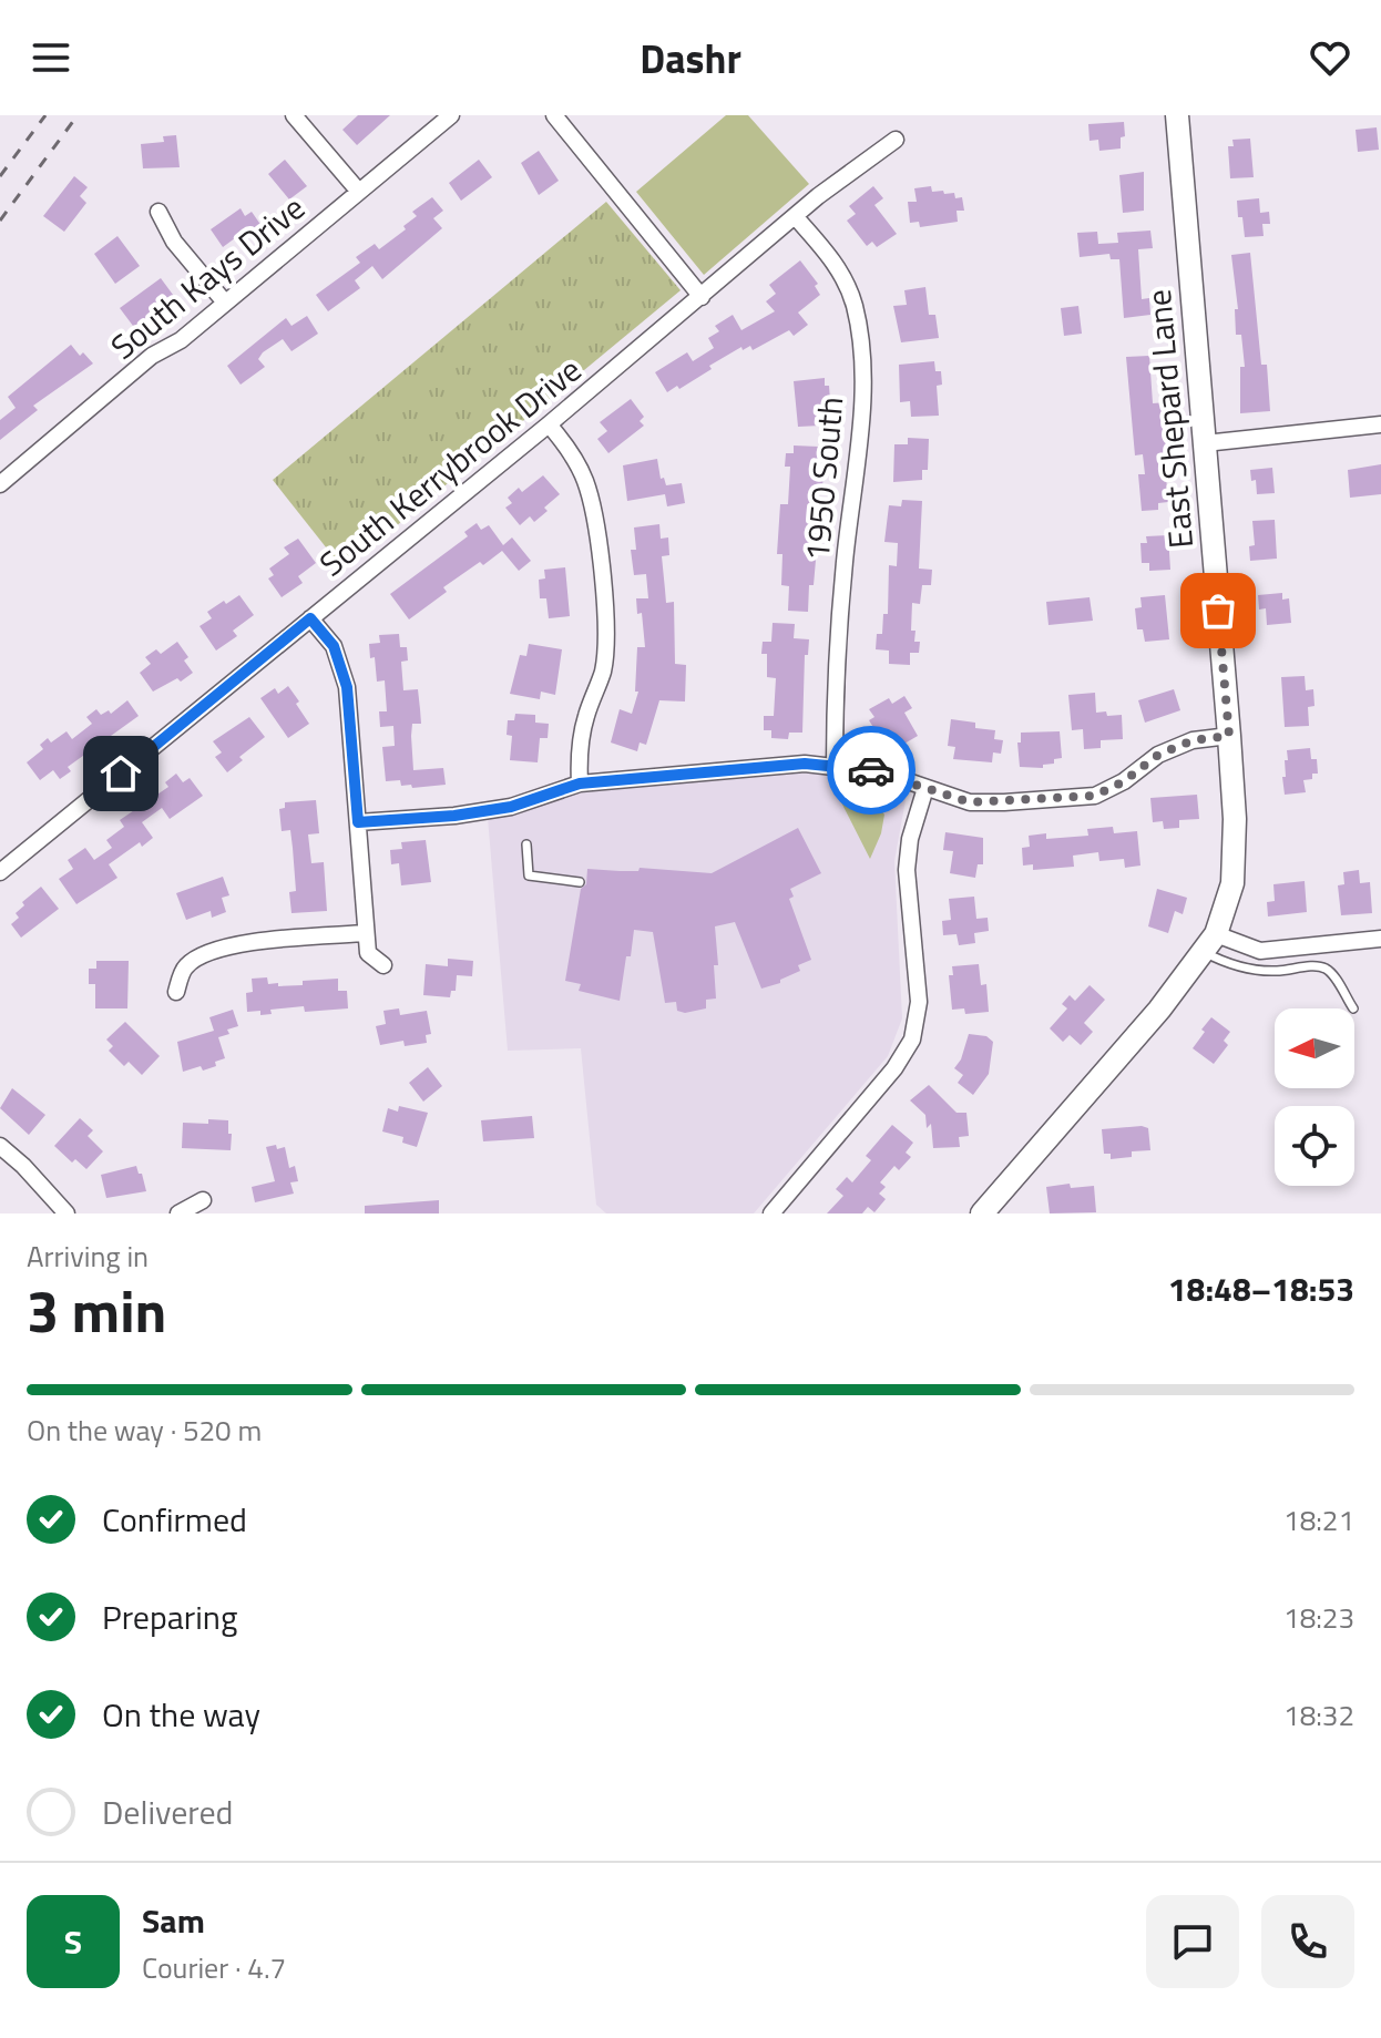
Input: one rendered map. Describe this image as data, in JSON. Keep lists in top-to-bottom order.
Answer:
{
  "streets": {
    "street": [
      "South Kays Drive",
      "East Shepard Lane",
      "South Kerrybrook Drive",
      "1950 South"
    ]
  },
  "crossings": [
    ["South Kerrybrook Drive", "1950 South"]
  ],
  "north": "left",
  "page": {
    "header": "Dashr",
    "heading": ["3 min", "Arriving in", "18:48–18:53"],
    "panel": ["Sam", "Courier · 4.7"],
    "bar": "On the way · 520 m",
    "list": [
      ["Confirmed", "18:21"],
      ["Preparing", "18:23"],
      ["On the way", "18:32"],
      "Delivered"
    ],
    "round": "S"
  }
}
